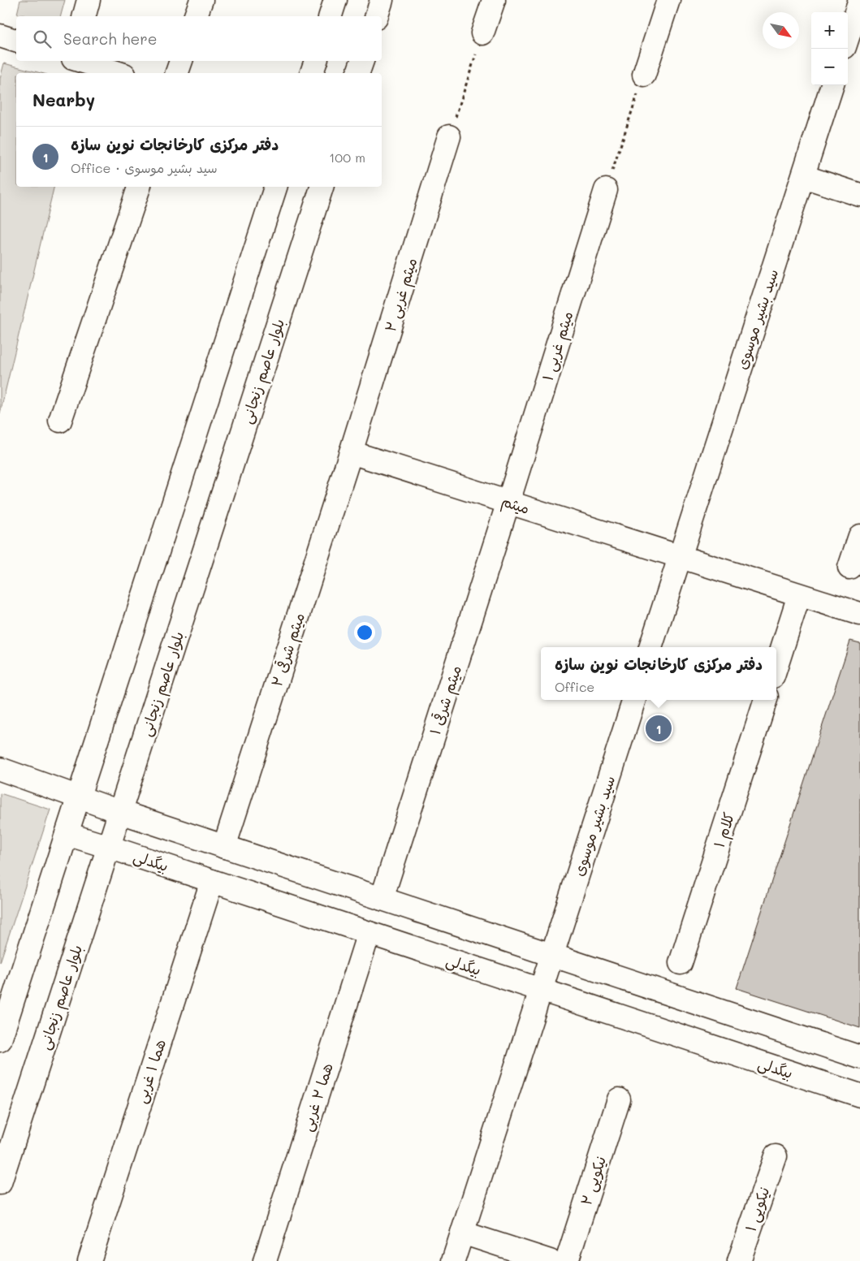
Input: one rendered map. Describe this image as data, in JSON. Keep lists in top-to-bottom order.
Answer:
{
  "streets": {
    "street": [
      "میثم غربی ۲",
      "سید بشیر موسوی",
      "میثم غربی ۱",
      "بلوار عاصم زنجانی",
      "میثم",
      "میثم شرقی ۲",
      "میثم شرقی ۱",
      "کلام ۱",
      "بیگدلی",
      "هما ۱ غربی",
      "هما ۲ غربی",
      "نیکویی ۲",
      "نیکویی ۱"
    ]
  },
  "crossings": [
    ["میثم غربی ۲", "میثم"],
    ["میثم غربی ۲", "میثم شرقی ۲"],
    ["سید بشیر موسوی", "میثم"],
    ["سید بشیر موسوی", "بیگدلی"],
    ["میثم غربی ۱", "میثم"],
    ["میثم غربی ۱", "میثم شرقی ۱"],
    ["بلوار عاصم زنجانی", "بیگدلی"],
    ["میثم", "میثم شرقی ۲"],
    ["میثم", "میثم شرقی ۱"],
    ["بیگدلی", "هما ۱ غربی"],
    ["بیگدلی", "هما ۲ غربی"]
  ],
  "north": "bottom right",
  "page": {
    "map_buttons": ["+", "−"],
    "search": "Search here",
    "heading": "Nearby",
    "list": [
      {
        "mark": "1",
        "name": "دفتر مرکزی کارخانجات نوین سازه",
        "note": "Office · سید بشیر موسوی",
        "value": "100 m"
      }
    ],
    "popup": ["دفتر مرکزی کارخانجات نوین سازه", "Office"],
    "pins": "1"
  }
}
